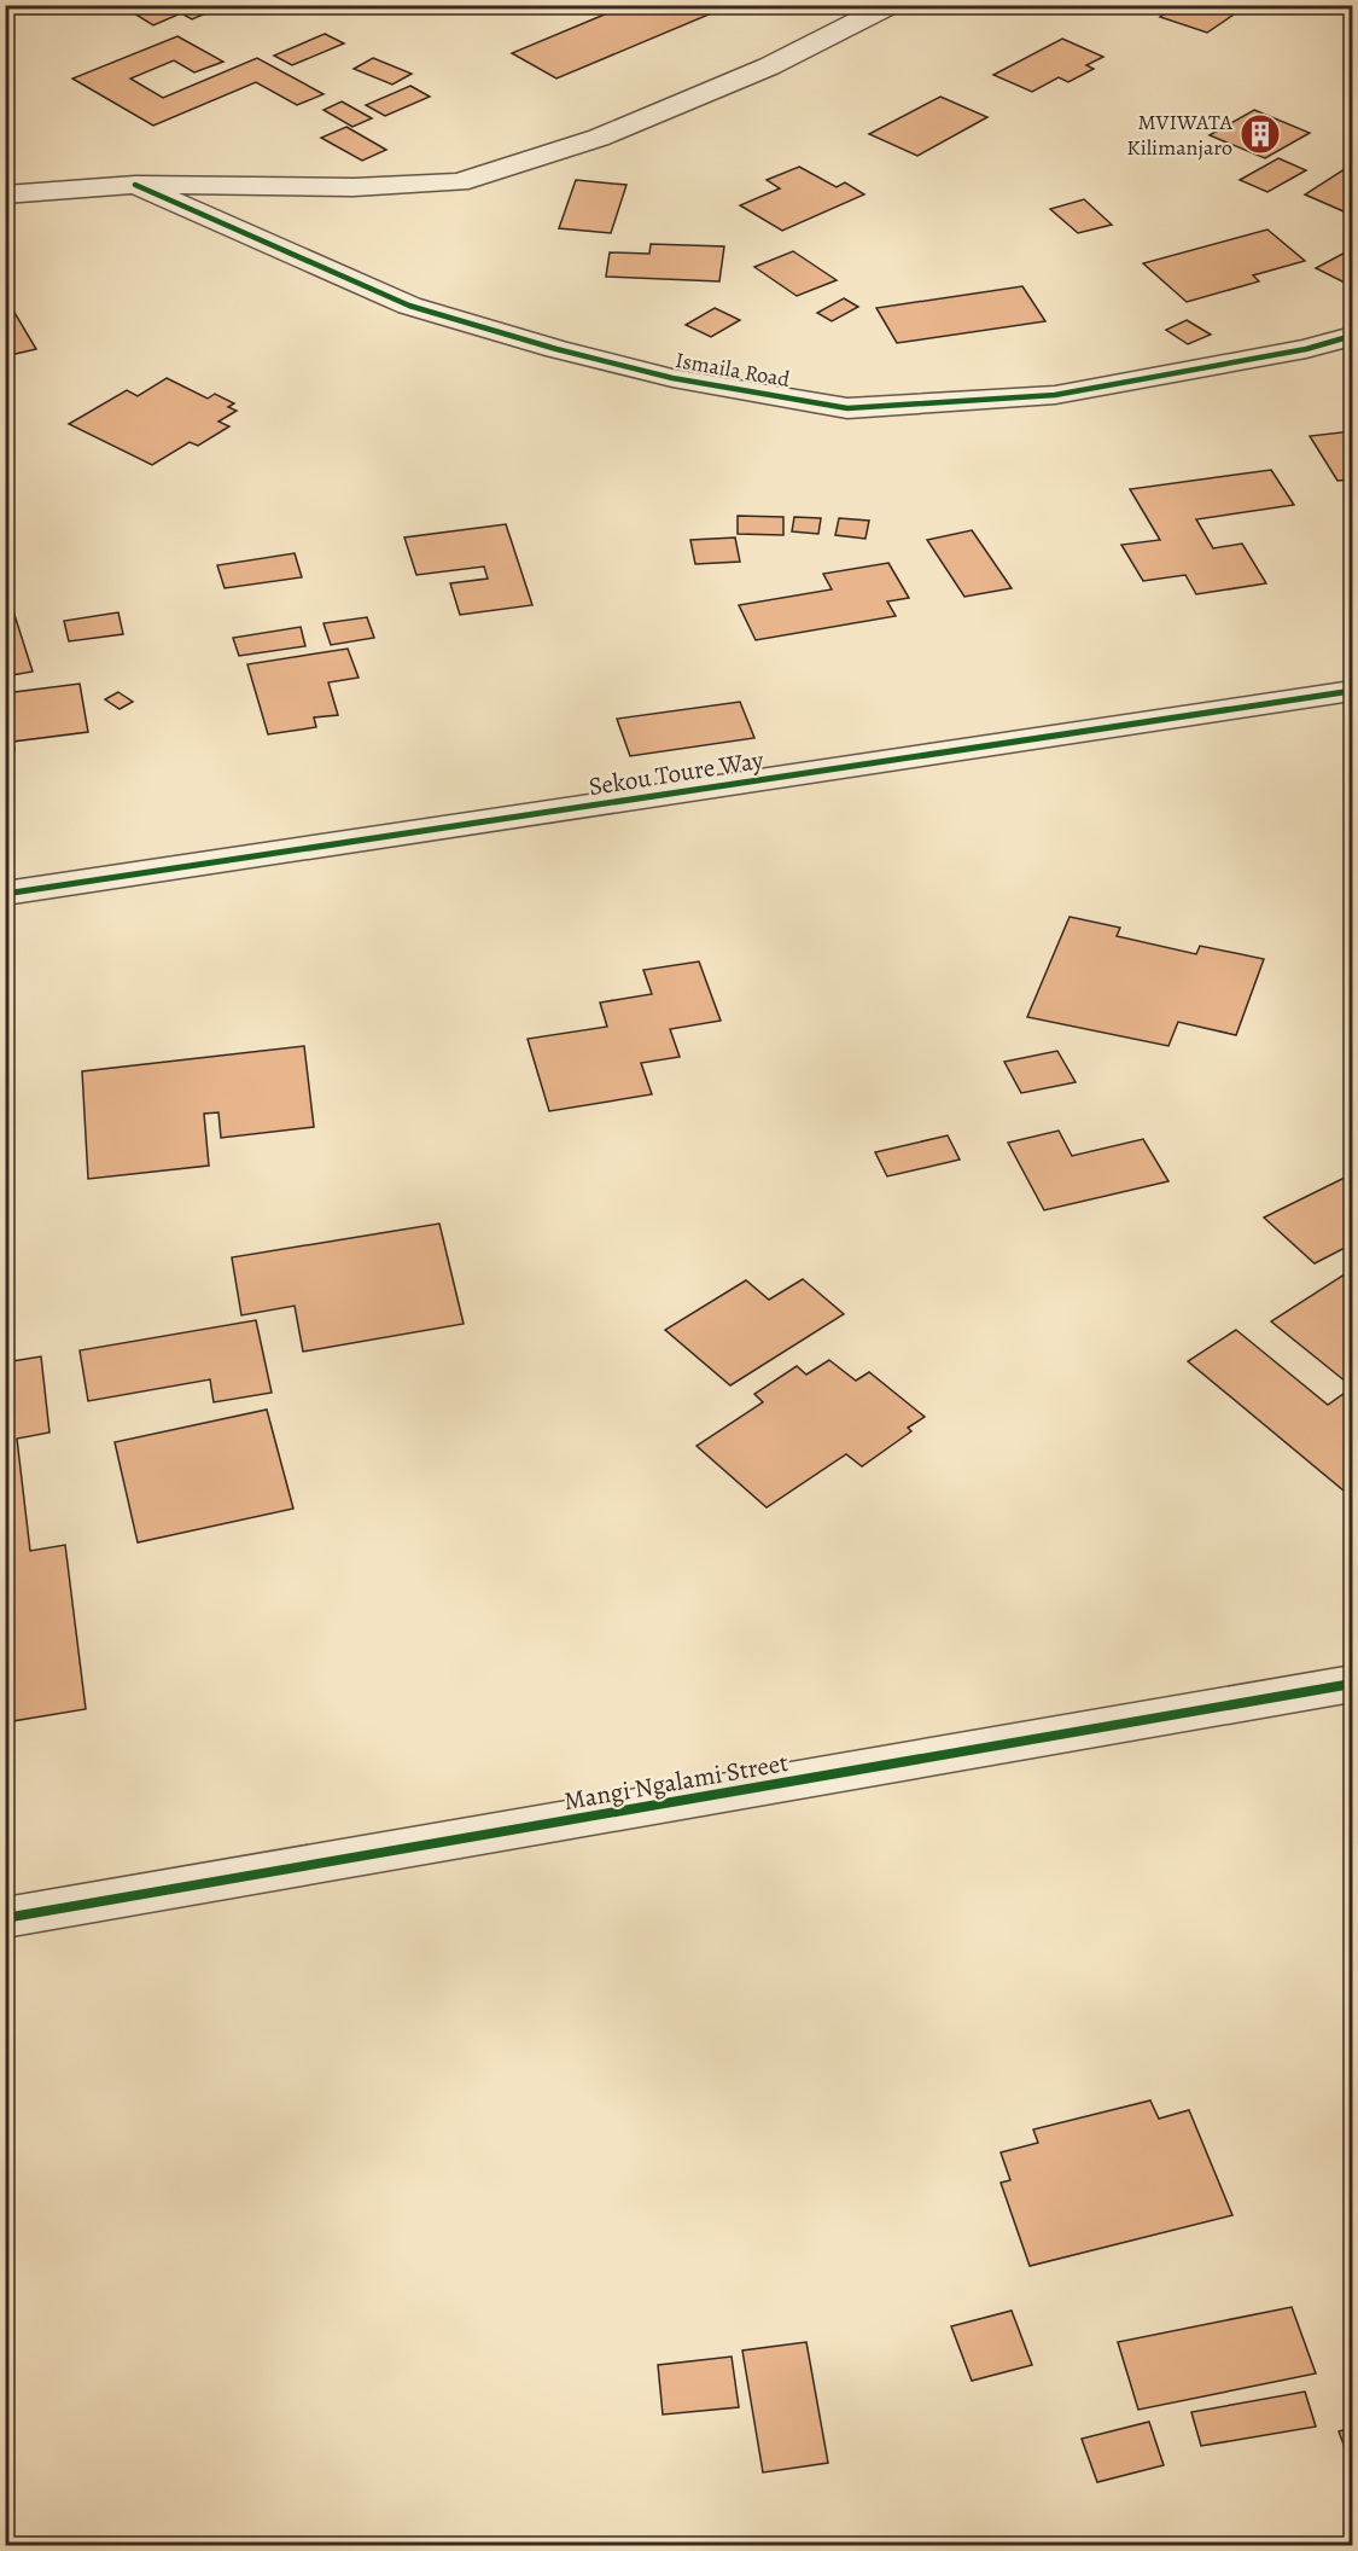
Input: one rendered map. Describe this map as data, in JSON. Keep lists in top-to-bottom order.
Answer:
{
  "streets": {
    "street": ["Ismaila Road", "Sekou Toure Way", "Mangi Ngalami Street"]
  },
  "places": {
    "building": ["MVIWATA Kilimanjaro"]
  }
}
